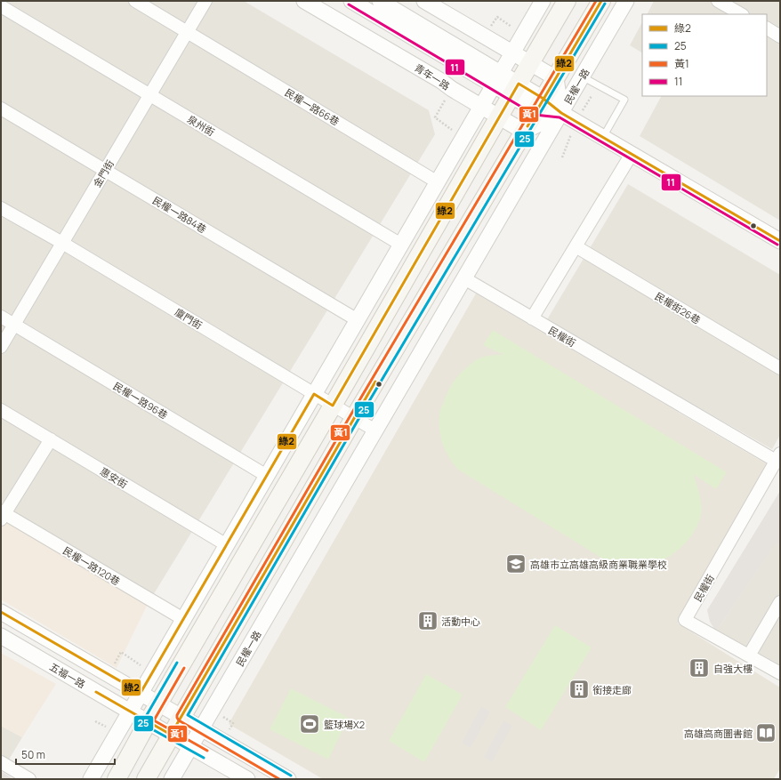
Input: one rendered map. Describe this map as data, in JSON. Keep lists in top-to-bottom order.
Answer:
{
  "streets": {
    "street": [
      "青年一路",
      "民權一路",
      "民權一路66巷",
      "泉州街",
      "金門街",
      "民權一路84巷",
      "民權街26巷",
      "廈門街",
      "民權街",
      "民權一路96巷",
      "惠安街",
      "民權一路120巷",
      "五福一路"
    ]
  },
  "crossings": [
    ["民權一路", "廈門街"],
    ["民權一路", "民權街"],
    ["民權一路", "五福一路"],
    ["民權一路66巷", "金門街"],
    ["泉州街", "金門街"],
    ["金門街", "民權一路84巷"],
    ["金門街", "廈門街"],
    ["金門街", "民權一路96巷"]
  ],
  "places": {
    "school or university": ["高雄市立高雄高級商業職業學校"],
    "building": ["活動中心", "自強大樓", "銜接走廊"],
    "sports": ["籃球場X2"],
    "library": ["高雄高商圖書館"]
  },
  "lines": [
    "transit line 綠2",
    "transit line 黃1",
    "transit line 25",
    "transit line 11"
  ],
  "legend": [
    "綠2",
    "25",
    "黃1",
    "11"
  ],
  "scale_bar": "50 m"
}
